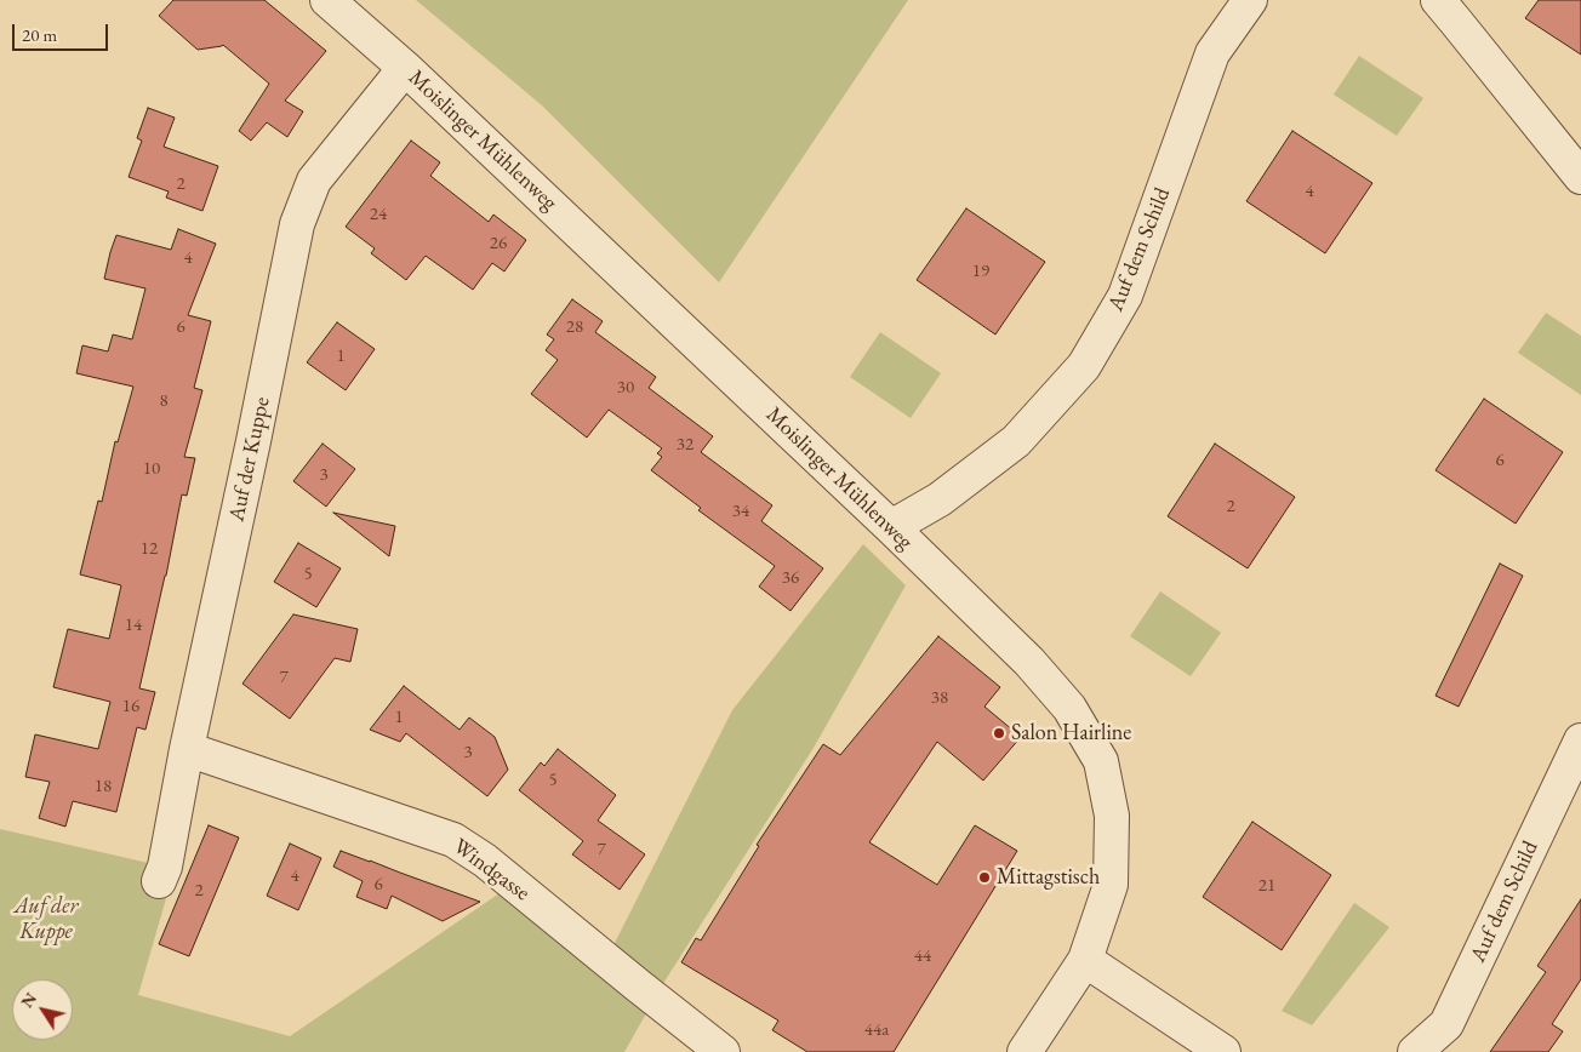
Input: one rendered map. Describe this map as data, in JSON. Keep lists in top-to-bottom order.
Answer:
{
  "streets": {
    "street": [
      "Moislinger Mühlenweg",
      "Auf dem Schild",
      "Auf der Kuppe",
      "Windgasse"
    ]
  },
  "crossings": [
    ["Moislinger Mühlenweg", "Auf dem Schild"],
    ["Moislinger Mühlenweg", "Auf der Kuppe"],
    ["Auf der Kuppe", "Windgasse"]
  ],
  "parks": ["Auf der Kuppe"],
  "places": ["Salon Hairline", "Mittagstisch"],
  "house_numbers": [
    "2",
    "4",
    "24",
    "26",
    "4",
    "19",
    "6",
    "28",
    "1",
    "30",
    "8",
    "32",
    "6",
    "10",
    "3",
    "2",
    "34",
    "12",
    "5",
    "36",
    "14",
    "7",
    "38",
    "16",
    "1",
    "3",
    "5",
    "18",
    "7",
    "4",
    "6",
    "21",
    "2",
    "44",
    "44a"
  ],
  "scale_bar": "20 m",
  "north": "top left"
}
